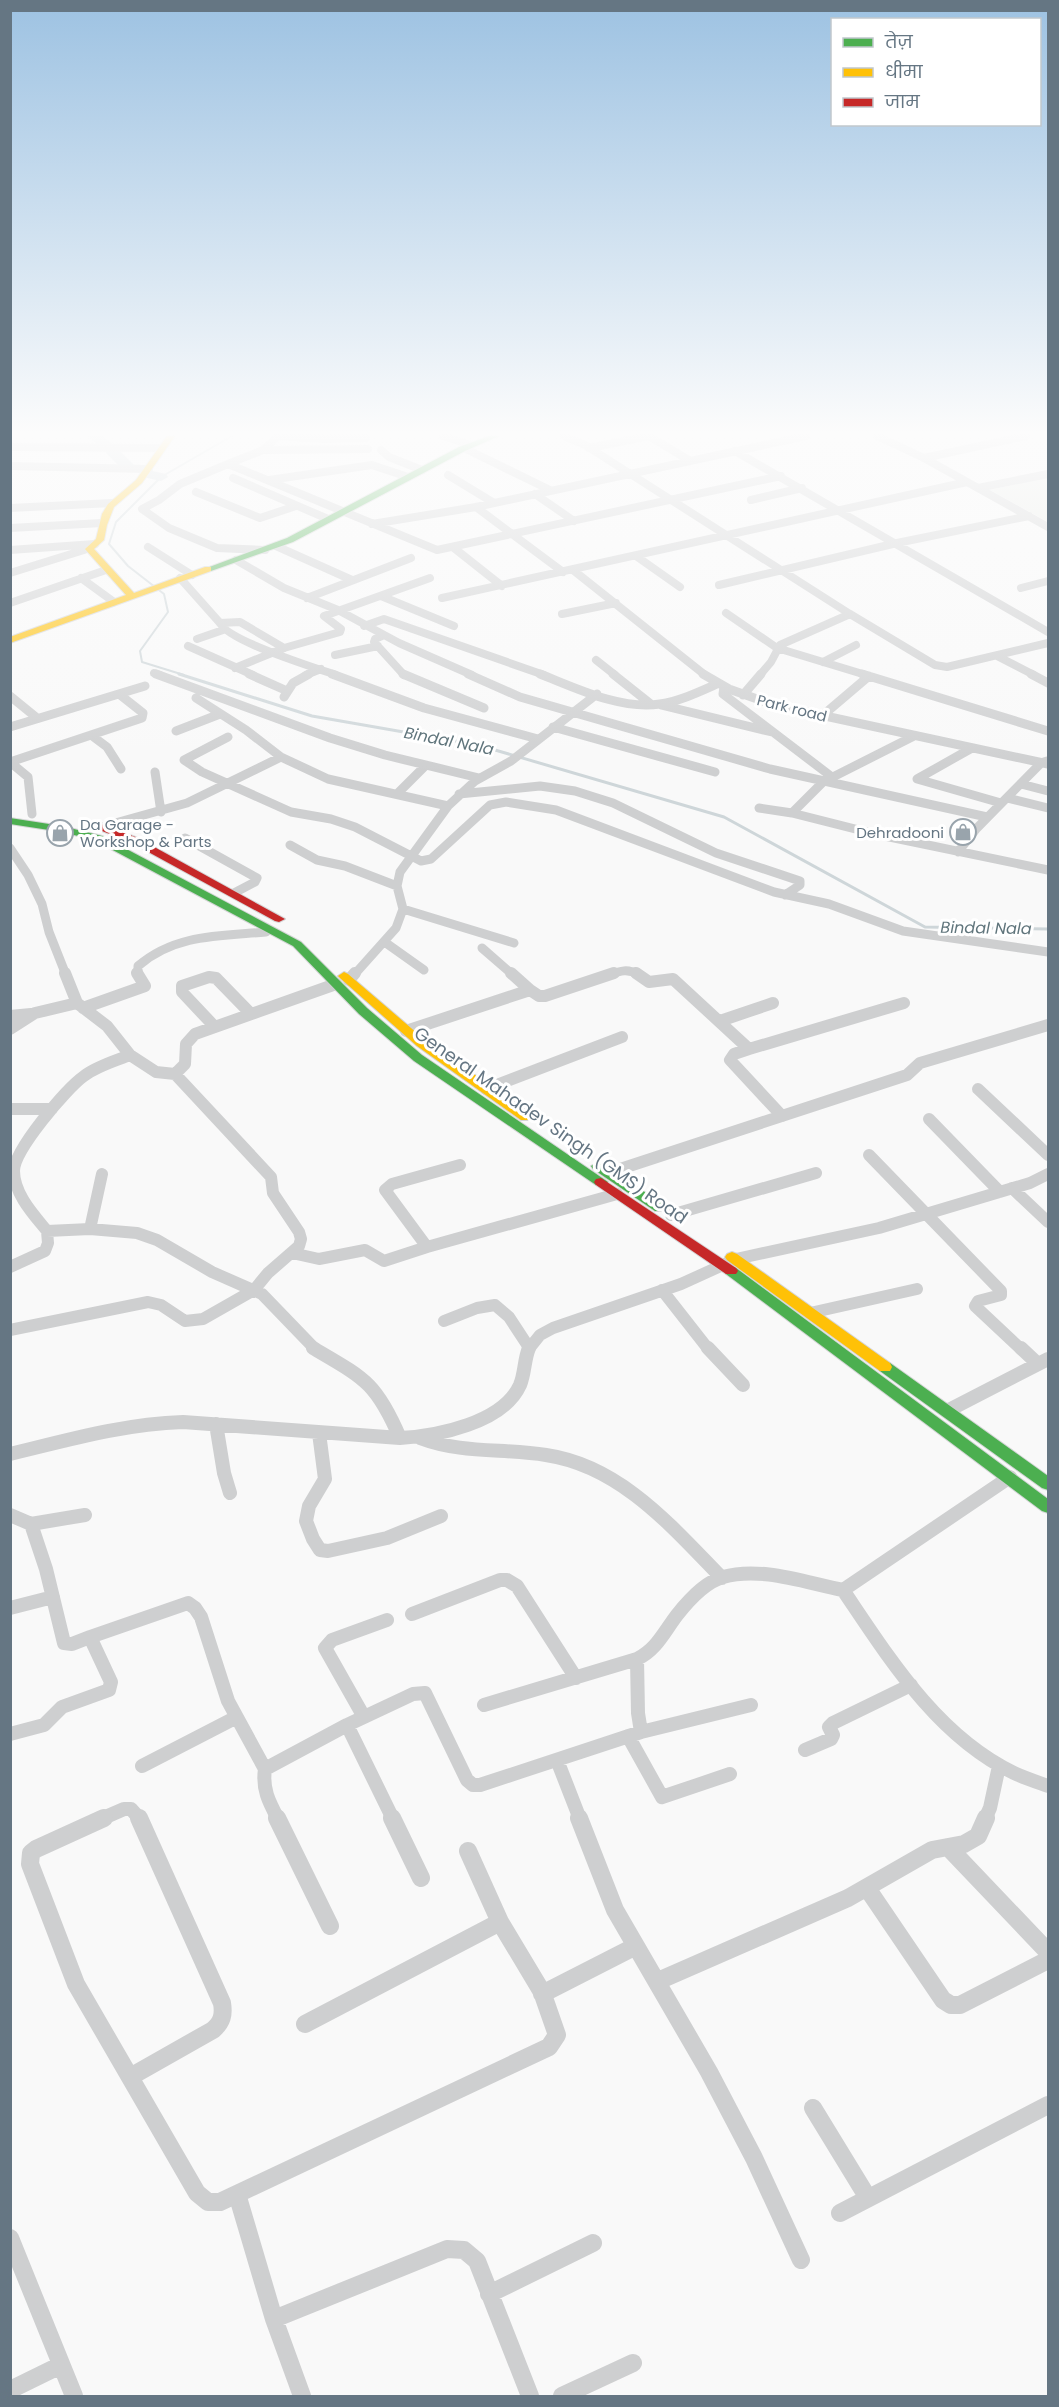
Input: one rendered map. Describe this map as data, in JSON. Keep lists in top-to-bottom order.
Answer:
{
  "streets": {
    "street": ["Park road", "General Mahadev Singh (GMS) Road"]
  },
  "water": ["Bindal Nala"],
  "places": {
    "shop": ["Dehradooni", "Da Garage - Workshop & Parts"]
  },
  "legend": ["तेज़", "धीमा", "जाम"]
}
